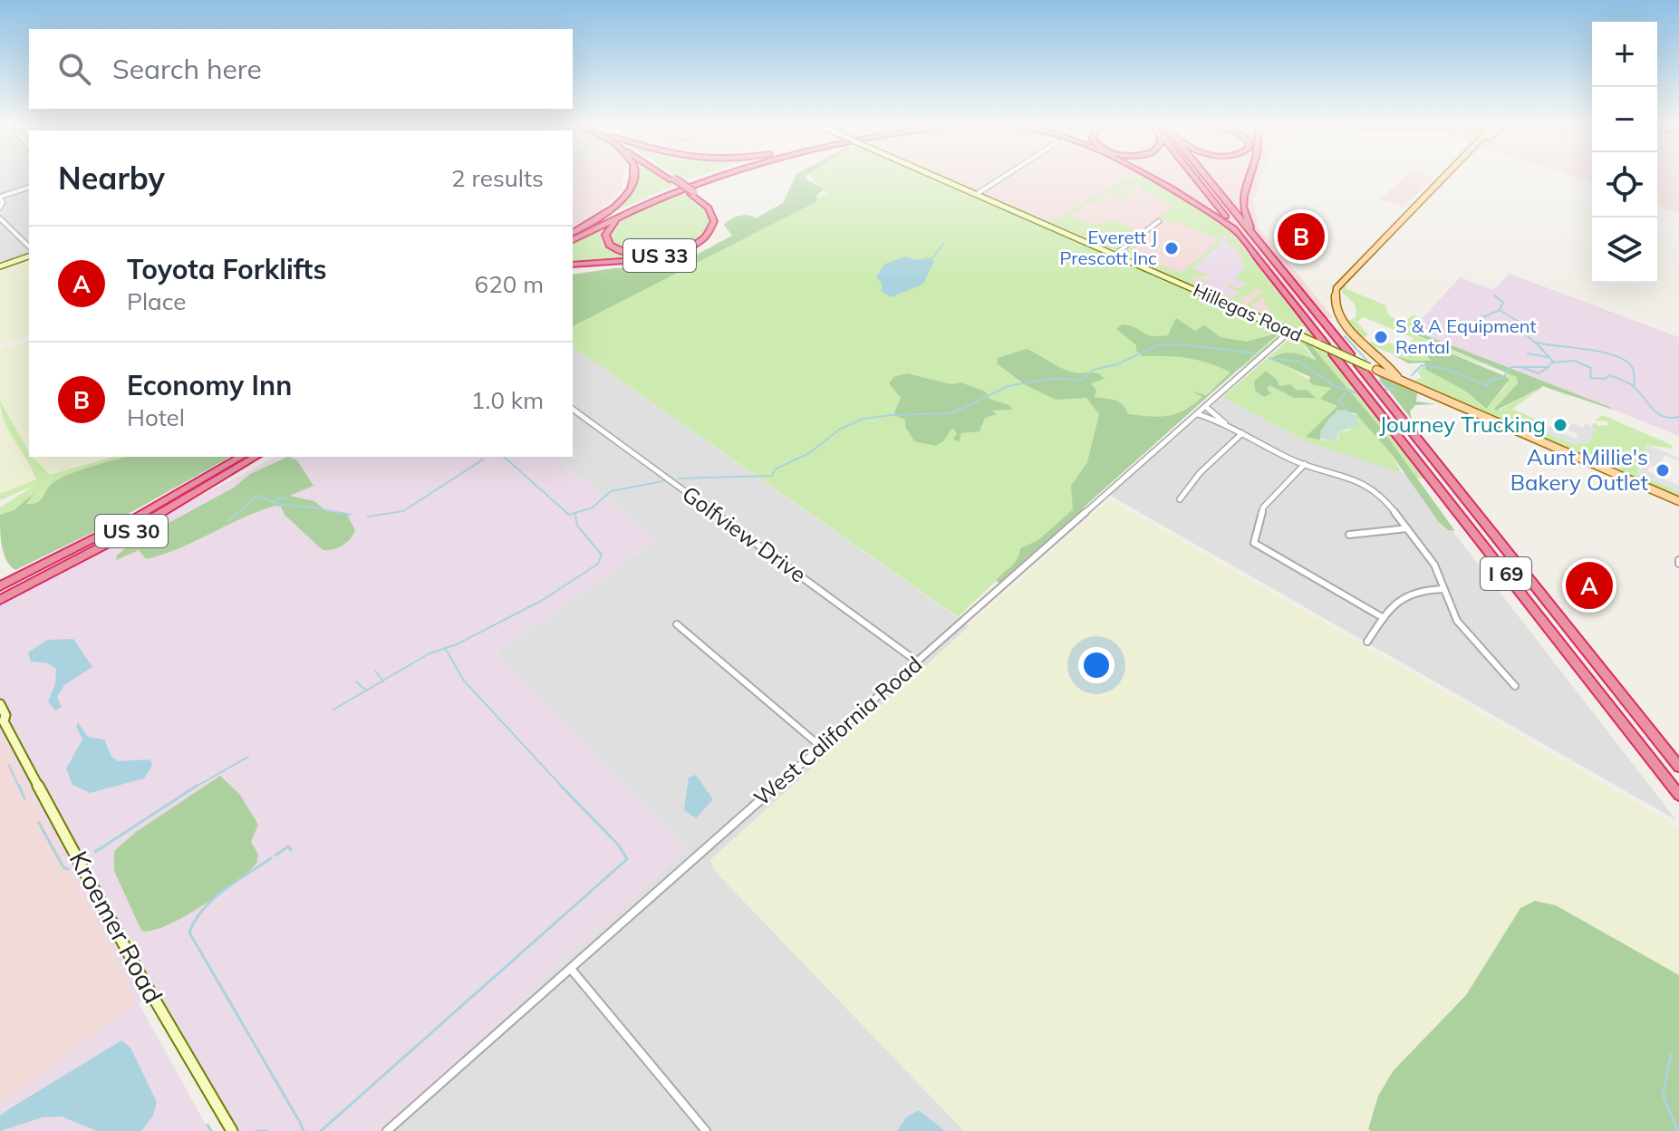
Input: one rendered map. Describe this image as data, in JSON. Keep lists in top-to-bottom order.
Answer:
{
  "streets": {
    "highway": ["US 33", "US 30", "I 69"],
    "main road": ["Hillegas Road", "Kroemer Road"],
    "street": ["Golfview Drive", "West California Road"]
  },
  "crossings": [
    ["Hillegas Road", "West California Road"],
    ["Golfview Drive", "West California Road"]
  ],
  "places": [
    "Everett J Prescott Inc",
    "S & A Equipment Rental",
    "Journey Trucking",
    "Aunt Millie's Bakery Outlet"
  ],
  "page": {
    "map_buttons": ["+", "−"],
    "search": "Search here",
    "heading": ["Nearby", "2 results"],
    "pins": ["B", "A"],
    "list": [
      {
        "mark": "A",
        "name": "Toyota Forklifts",
        "note": "Place",
        "value": "620 m"
      },
      {
        "mark": "B",
        "name": "Economy Inn",
        "note": "Hotel",
        "value": "1.0 km"
      }
    ]
  }
}
